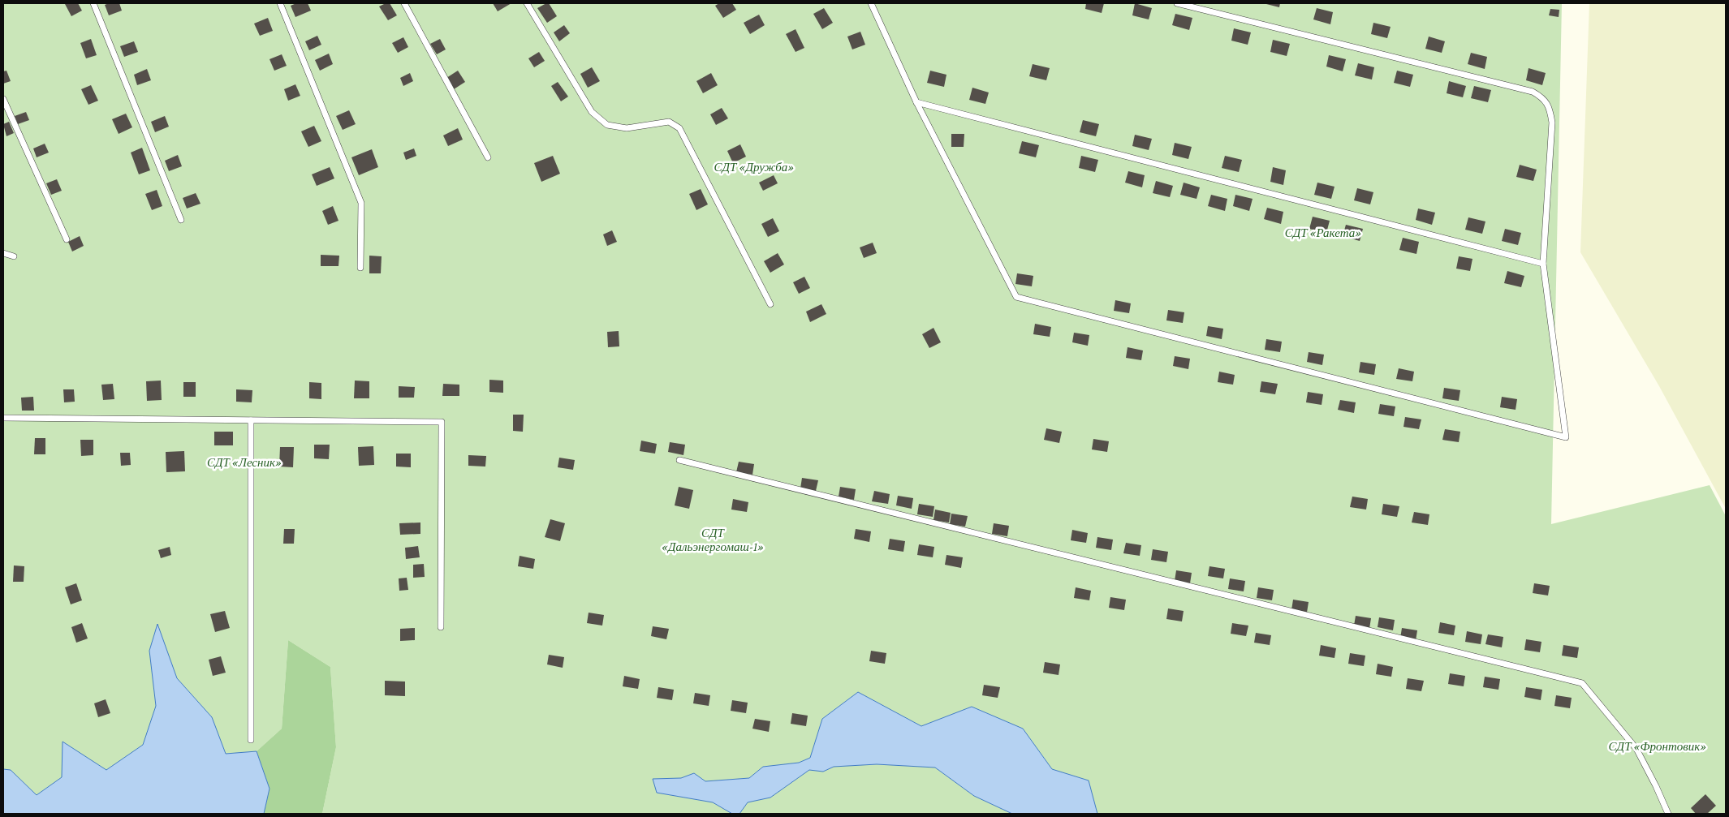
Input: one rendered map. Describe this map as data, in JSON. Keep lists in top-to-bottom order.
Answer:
{
  "parks": [
    "СДТ «Дружба»",
    "СДТ «Ракета»",
    "СДТ «Лесник»",
    "СДТ «Дальэнергомаш-1»",
    "СДТ «Фронтовик»"
  ]
}
